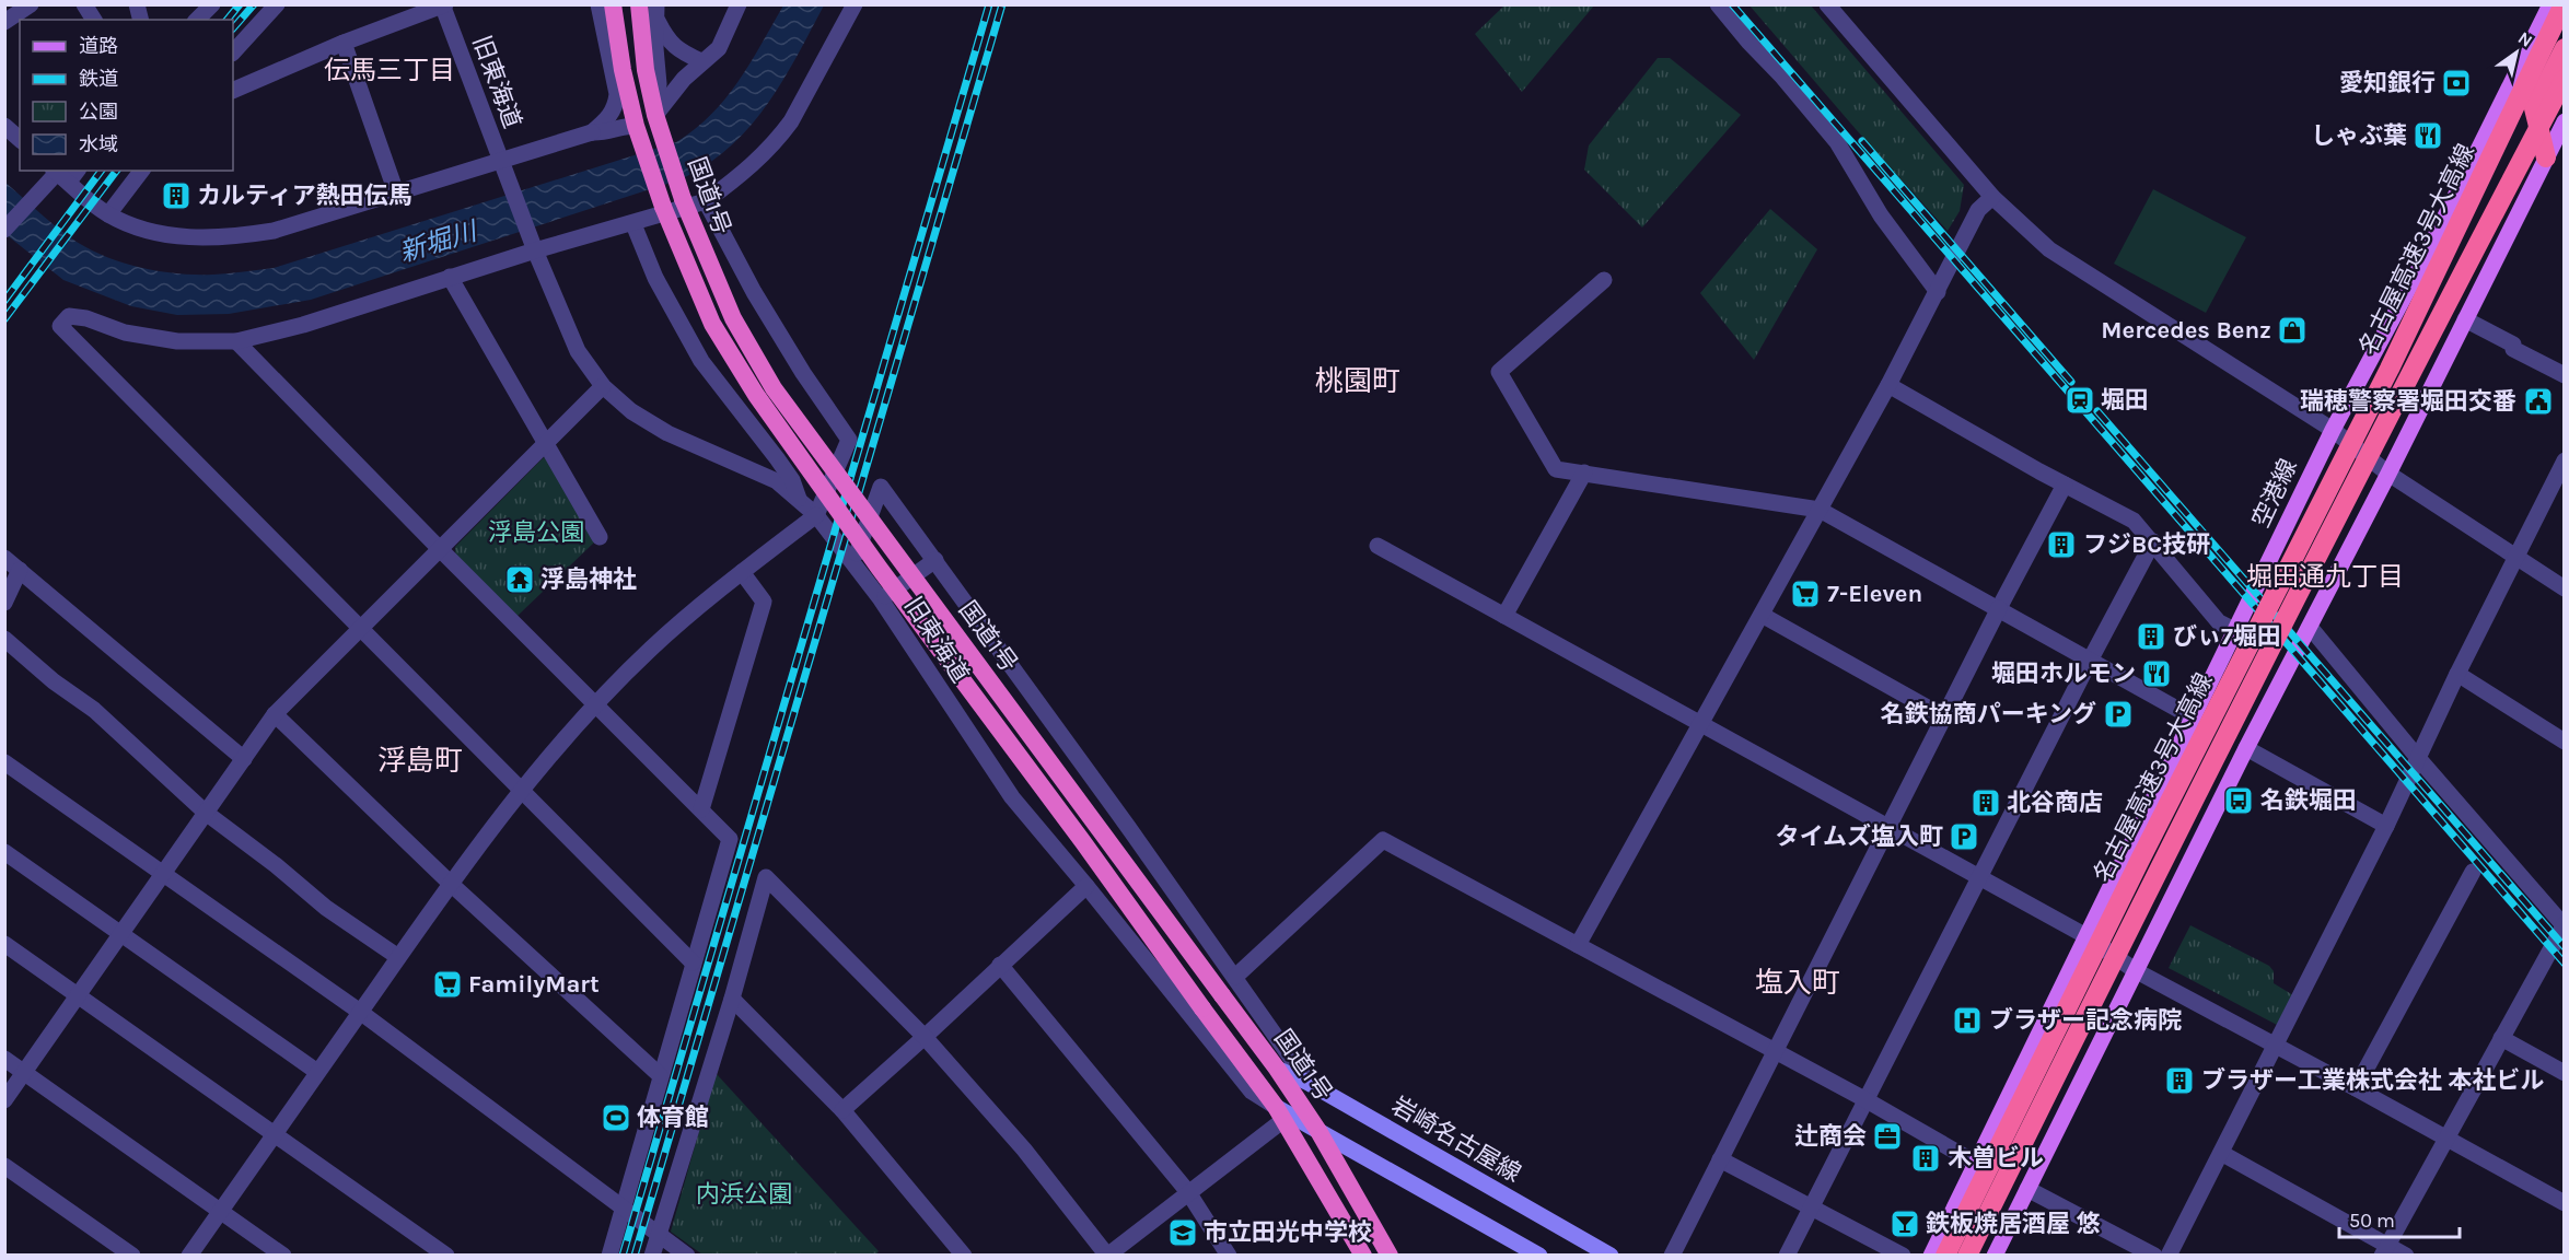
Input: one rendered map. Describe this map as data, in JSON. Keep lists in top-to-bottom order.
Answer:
{
  "streets": {
    "highway": ["国道1号", "名古屋高速3号大高線"],
    "main road": ["空港線", "岩崎名古屋線"],
    "street": ["旧東海道"]
  },
  "crossings": [
    ["旧東海道", "国道1号"],
    ["国道1号", "岩崎名古屋線"]
  ],
  "districts": [
    "伝馬三丁目",
    "桃園町",
    "堀田通九丁目",
    "浮島町",
    "塩入町"
  ],
  "water": ["新堀川"],
  "parks": ["浮島公園", "内浜公園"],
  "places": {
    "bank": ["愛知銀行"],
    "restaurant": ["しゃぶ葉", "堀田ホルモン"],
    "building": [
      "カルティア熱田伝馬",
      "フジBC技研",
      "びぃ7堀田",
      "北谷商店",
      "ブラザー工業株式会社 本社ビル",
      "木曽ビル"
    ],
    "shop": ["Mercedes Benz"],
    "station": ["堀田"],
    "public building": ["瑞穂警察署堀田交番"],
    "temple": ["浮島神社"],
    "supermarket": ["7-Eleven", "FamilyMart"],
    "parking": ["名鉄協商パーキング", "タイムズ塩入町"],
    "bus stop": ["名鉄堀田"],
    "hospital": ["ブラザー記念病院"],
    "sports": ["体育館"],
    "office": ["辻商会"],
    "bar": ["鉄板焼居酒屋 悠"],
    "school or university": ["市立田光中学校"]
  },
  "legend": [
    "道路",
    "鉄道",
    "公園",
    "水域"
  ],
  "scale_bar": "50 m",
  "north": "top right"
}
